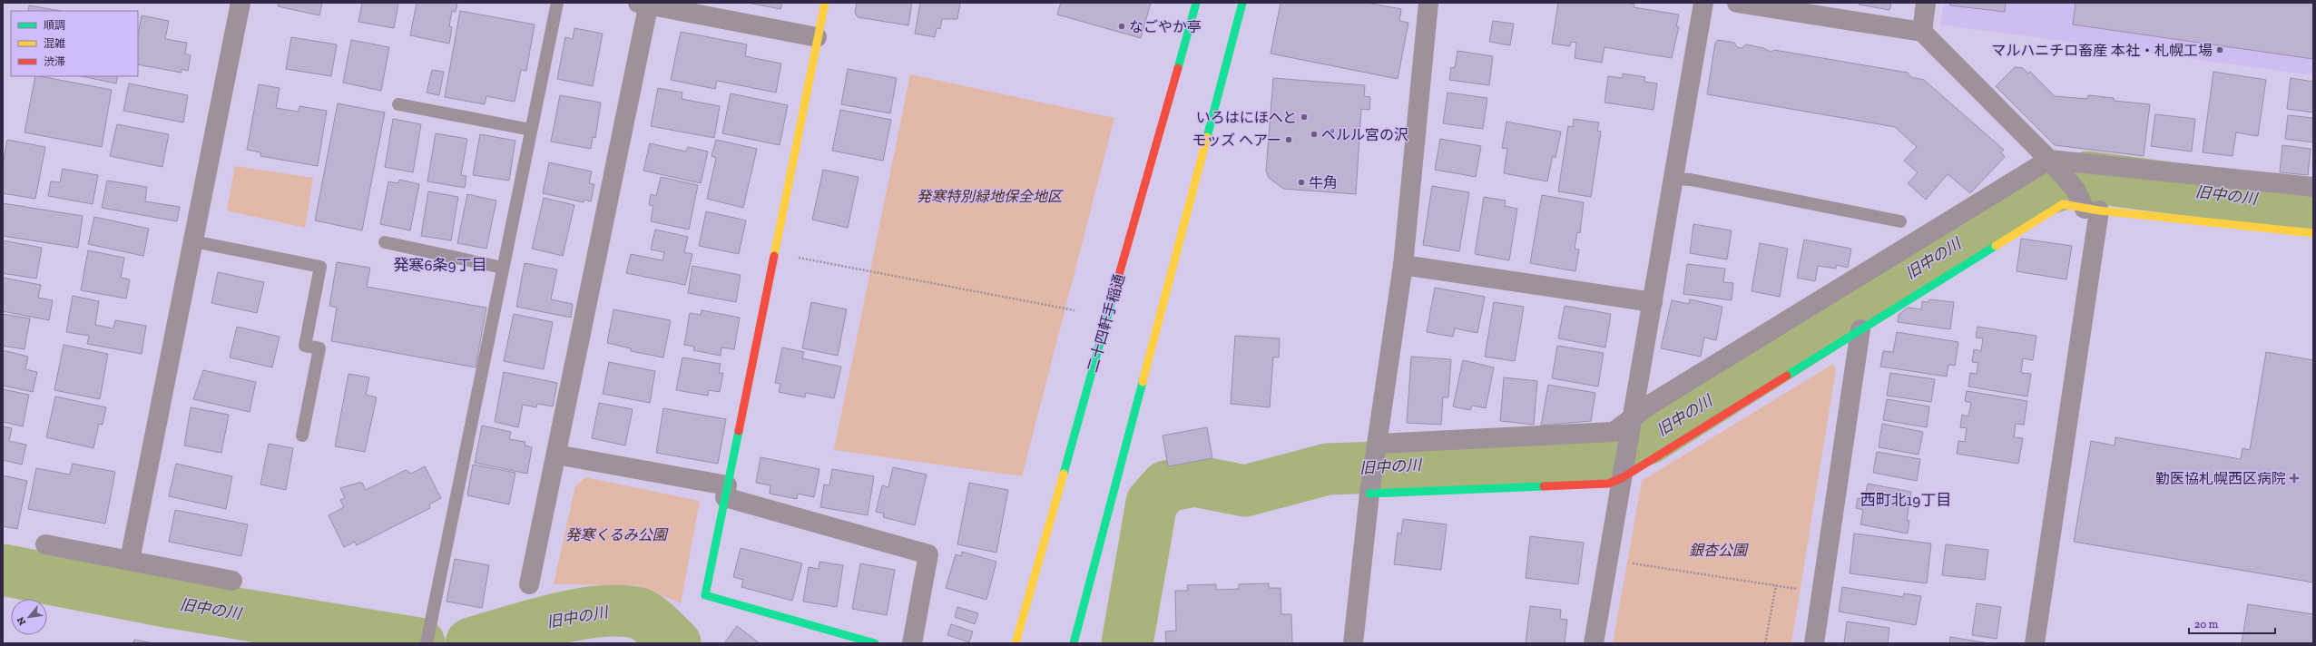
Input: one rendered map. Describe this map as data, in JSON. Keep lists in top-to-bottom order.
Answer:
{
  "streets": {
    "street": ["二十四軒手稲通"]
  },
  "districts": ["発寒6条9丁目", "西町北19丁目"],
  "water": ["旧中の川"],
  "parks": ["発寒特別緑地保全地区", "発寒くるみ公園", "銀杏公園"],
  "places": {
    "other": [
      "なごやか亭",
      "マルハニチロ畜産 本社・札幌工場",
      "いろはにほへと",
      "ペルル宮の沢",
      "モッズ ヘアー",
      "牛角"
    ],
    "health": ["勤医協札幌西区病院"]
  },
  "legend": ["順調", "混雑", "渋滞"],
  "scale_bar": "20 m",
  "north": "bottom left"
}
